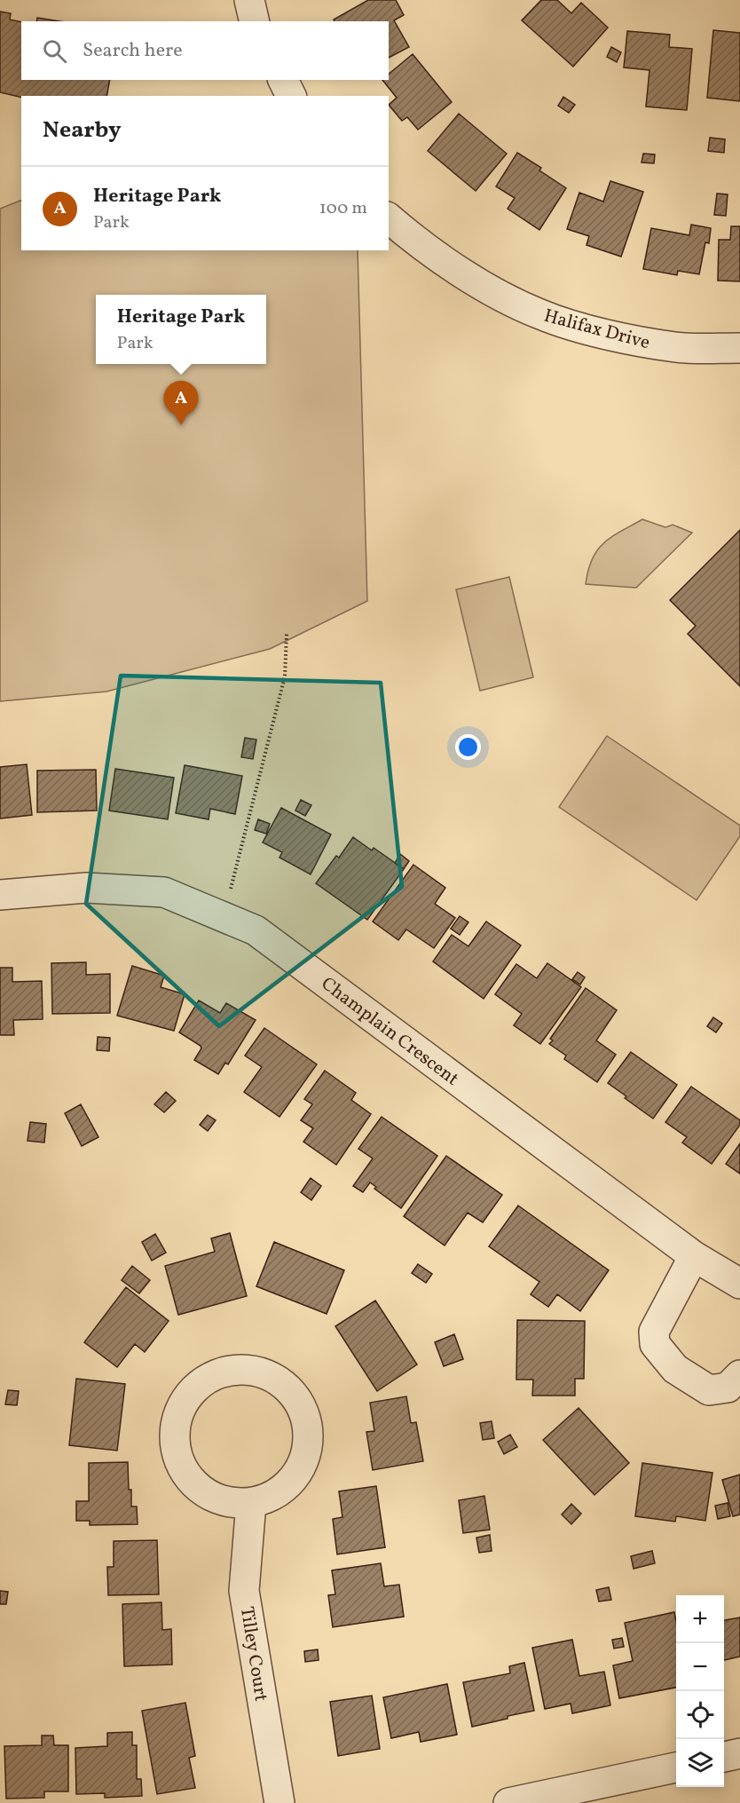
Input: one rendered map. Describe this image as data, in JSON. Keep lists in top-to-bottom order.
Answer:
{
  "streets": {
    "street": ["Halifax Drive", "Champlain Crescent", "Tilley Court"]
  },
  "page": {
    "search": "Search here",
    "heading": "Nearby",
    "list": [
      {
        "mark": "A",
        "name": "Heritage Park",
        "note": "Park",
        "value": "100 m"
      }
    ],
    "popup": ["Heritage Park", "Park"],
    "pins": "A",
    "map_buttons": ["+", "−"]
  }
}
